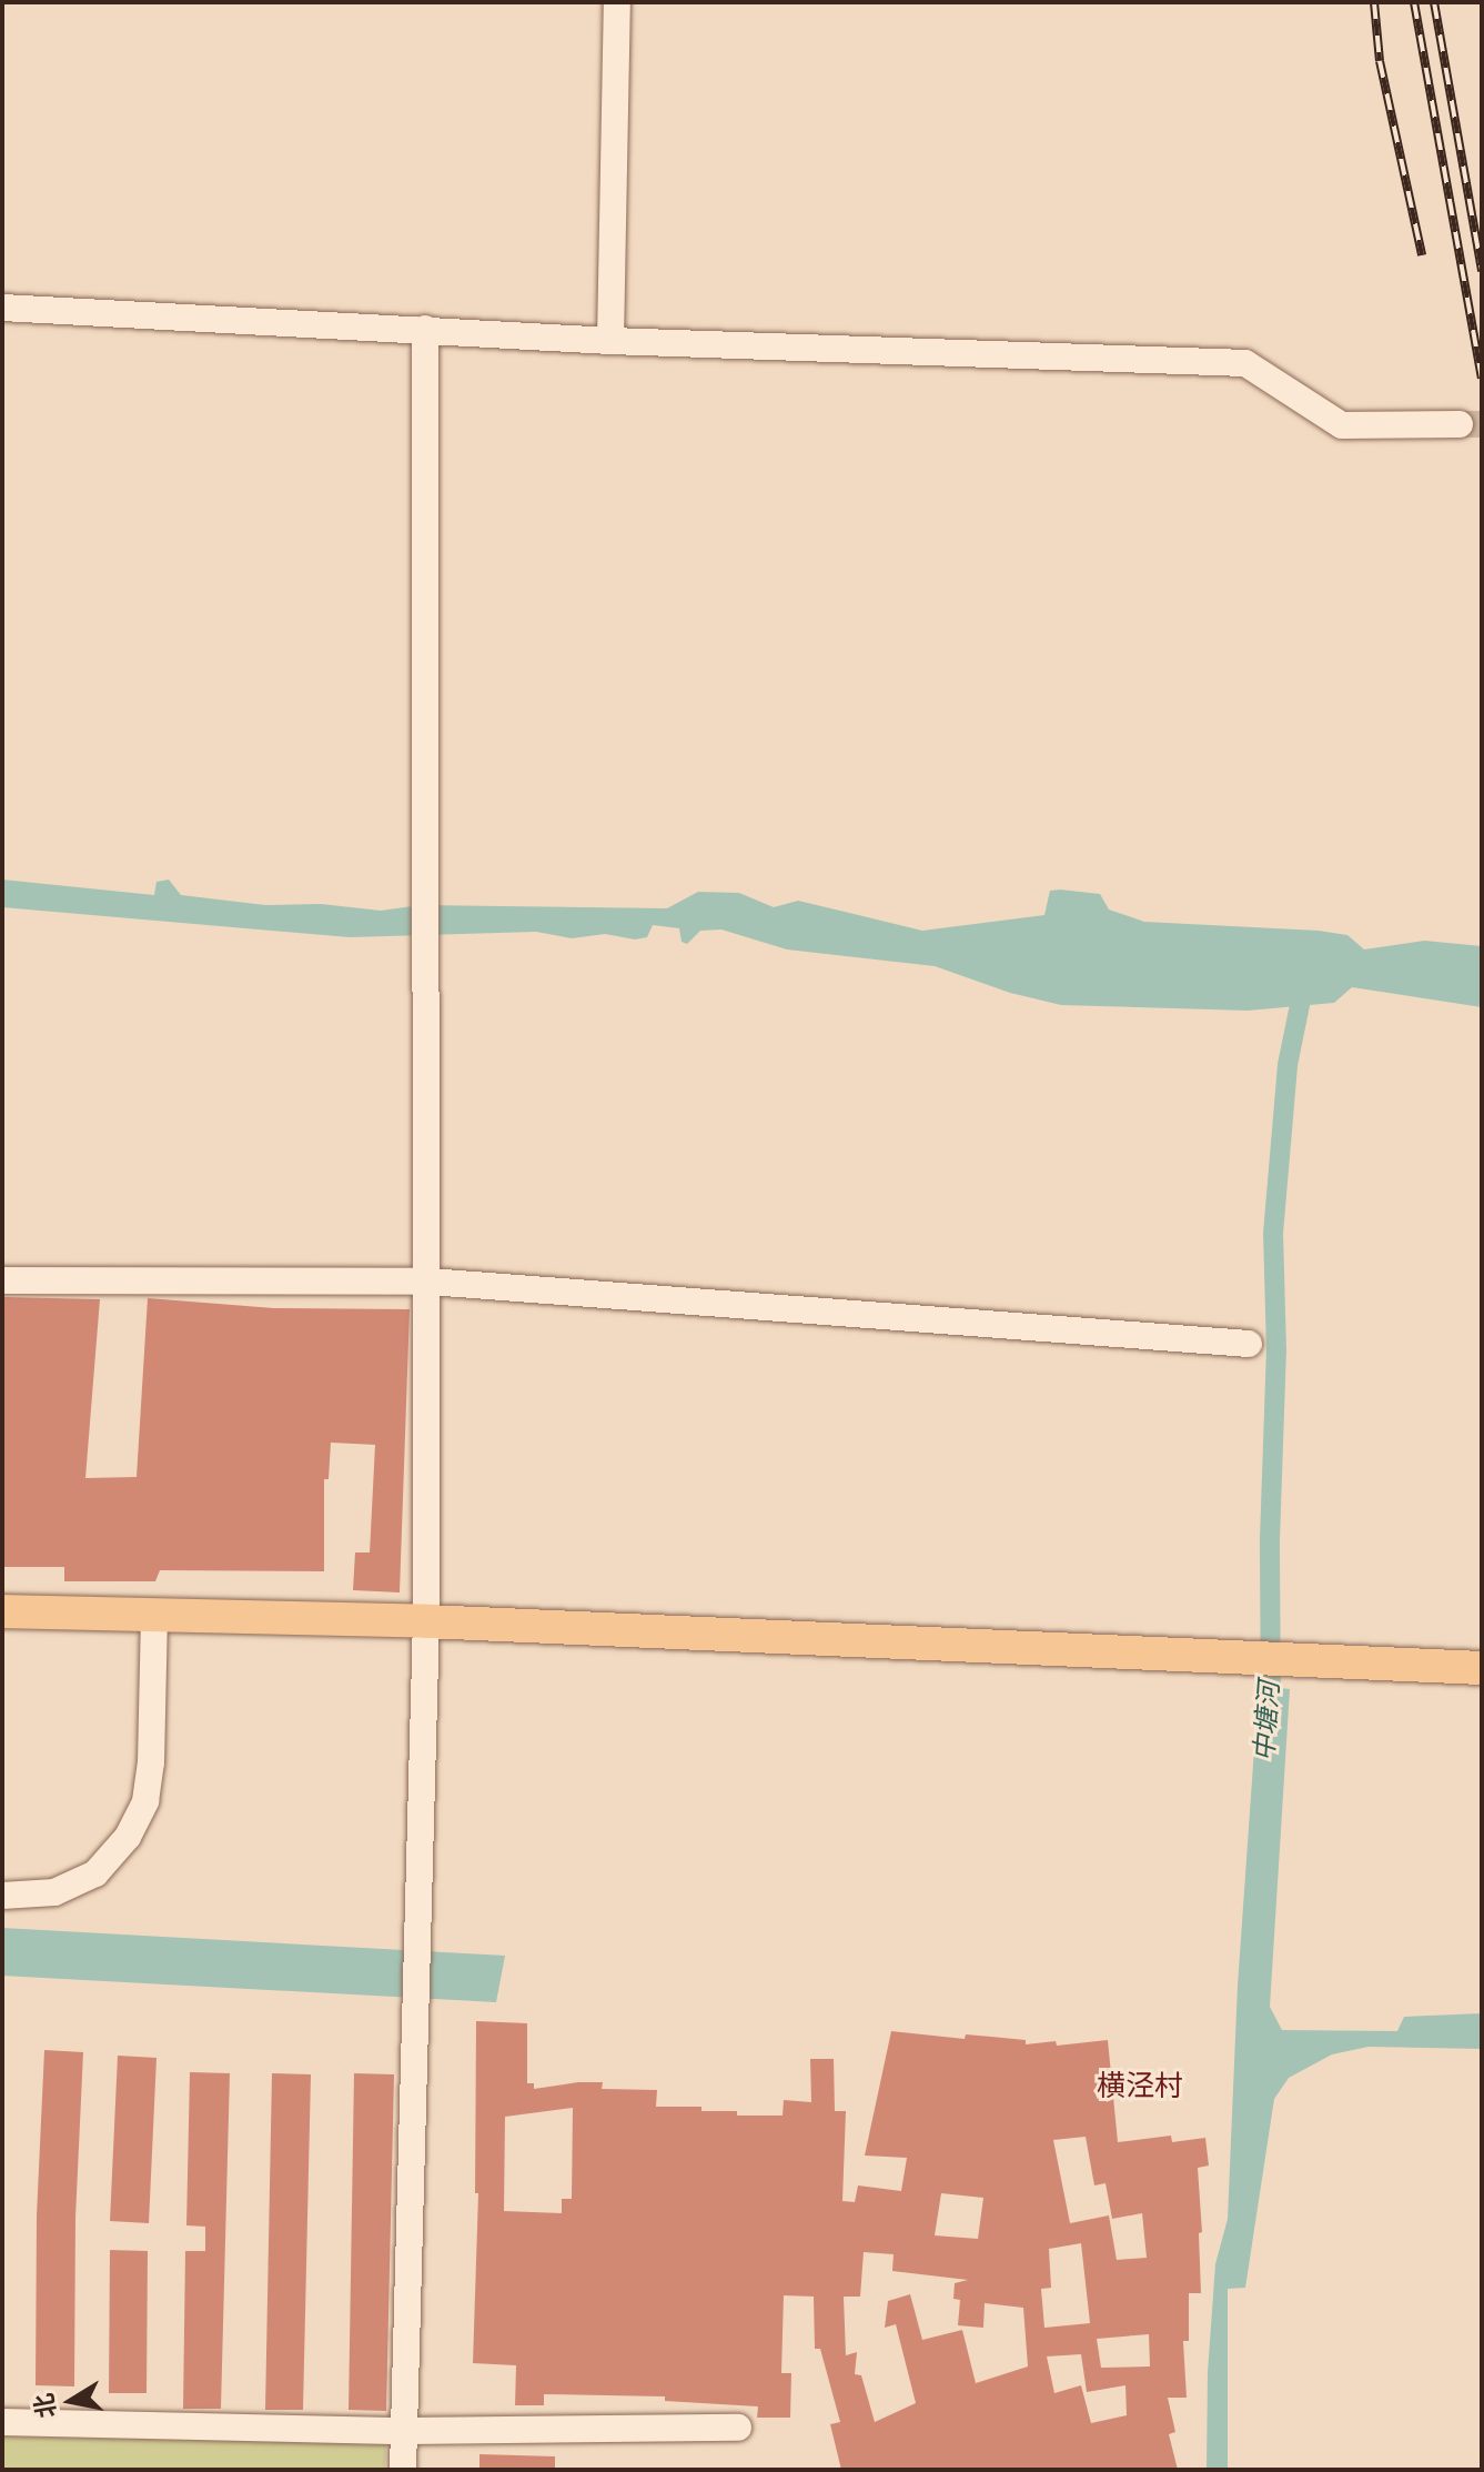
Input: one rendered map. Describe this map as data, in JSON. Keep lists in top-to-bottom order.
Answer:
{
  "districts": ["横泾村"],
  "water": ["中塘河"],
  "north": "left"
}
